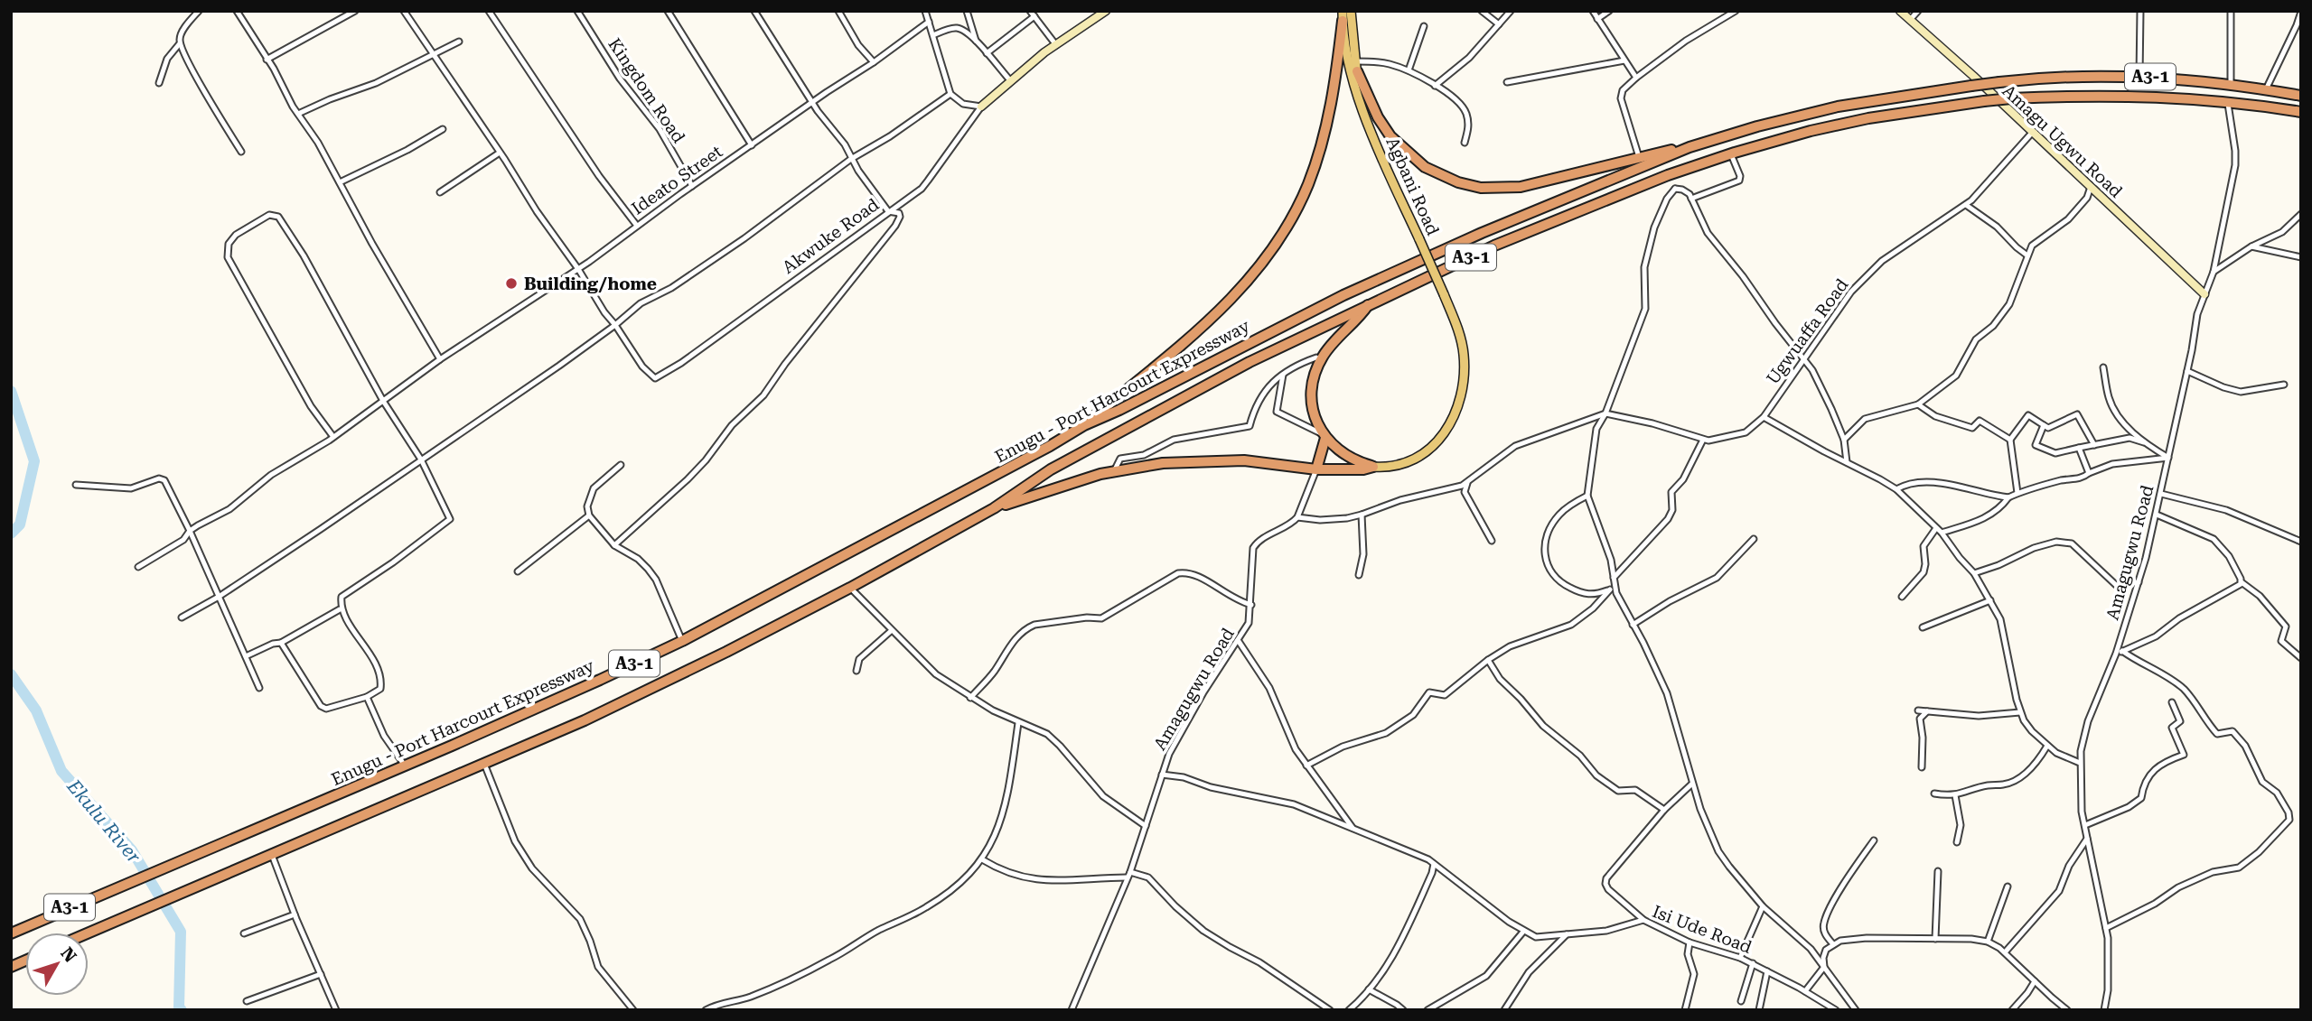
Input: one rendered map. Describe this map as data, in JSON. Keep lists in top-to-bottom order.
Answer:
{
  "streets": {
    "highway": ["A3-1", "Enugu - Port Harcourt Expressway"],
    "main road": ["Agbani Road"],
    "street": [
      "Kingdom Road",
      "Amagu Ugwu Road",
      "Ideato Street",
      "Akwuke Road",
      "Ugwuaffa Road",
      "Amagugwu Road",
      "Isi Ude Road"
    ]
  },
  "crossings": [
    ["Kingdom Road", "Ideato Street"],
    ["Amagu Ugwu Road", "Ugwuaffa Road"],
    ["Amagu Ugwu Road", "Amagugwu Road"],
    ["Ideato Street", "Akwuke Road"],
    ["Enugu - Port Harcourt Expressway", "Amagugwu Road"]
  ],
  "water": ["Ekulu River"],
  "places": ["Building/home"],
  "north": "top right"
}
